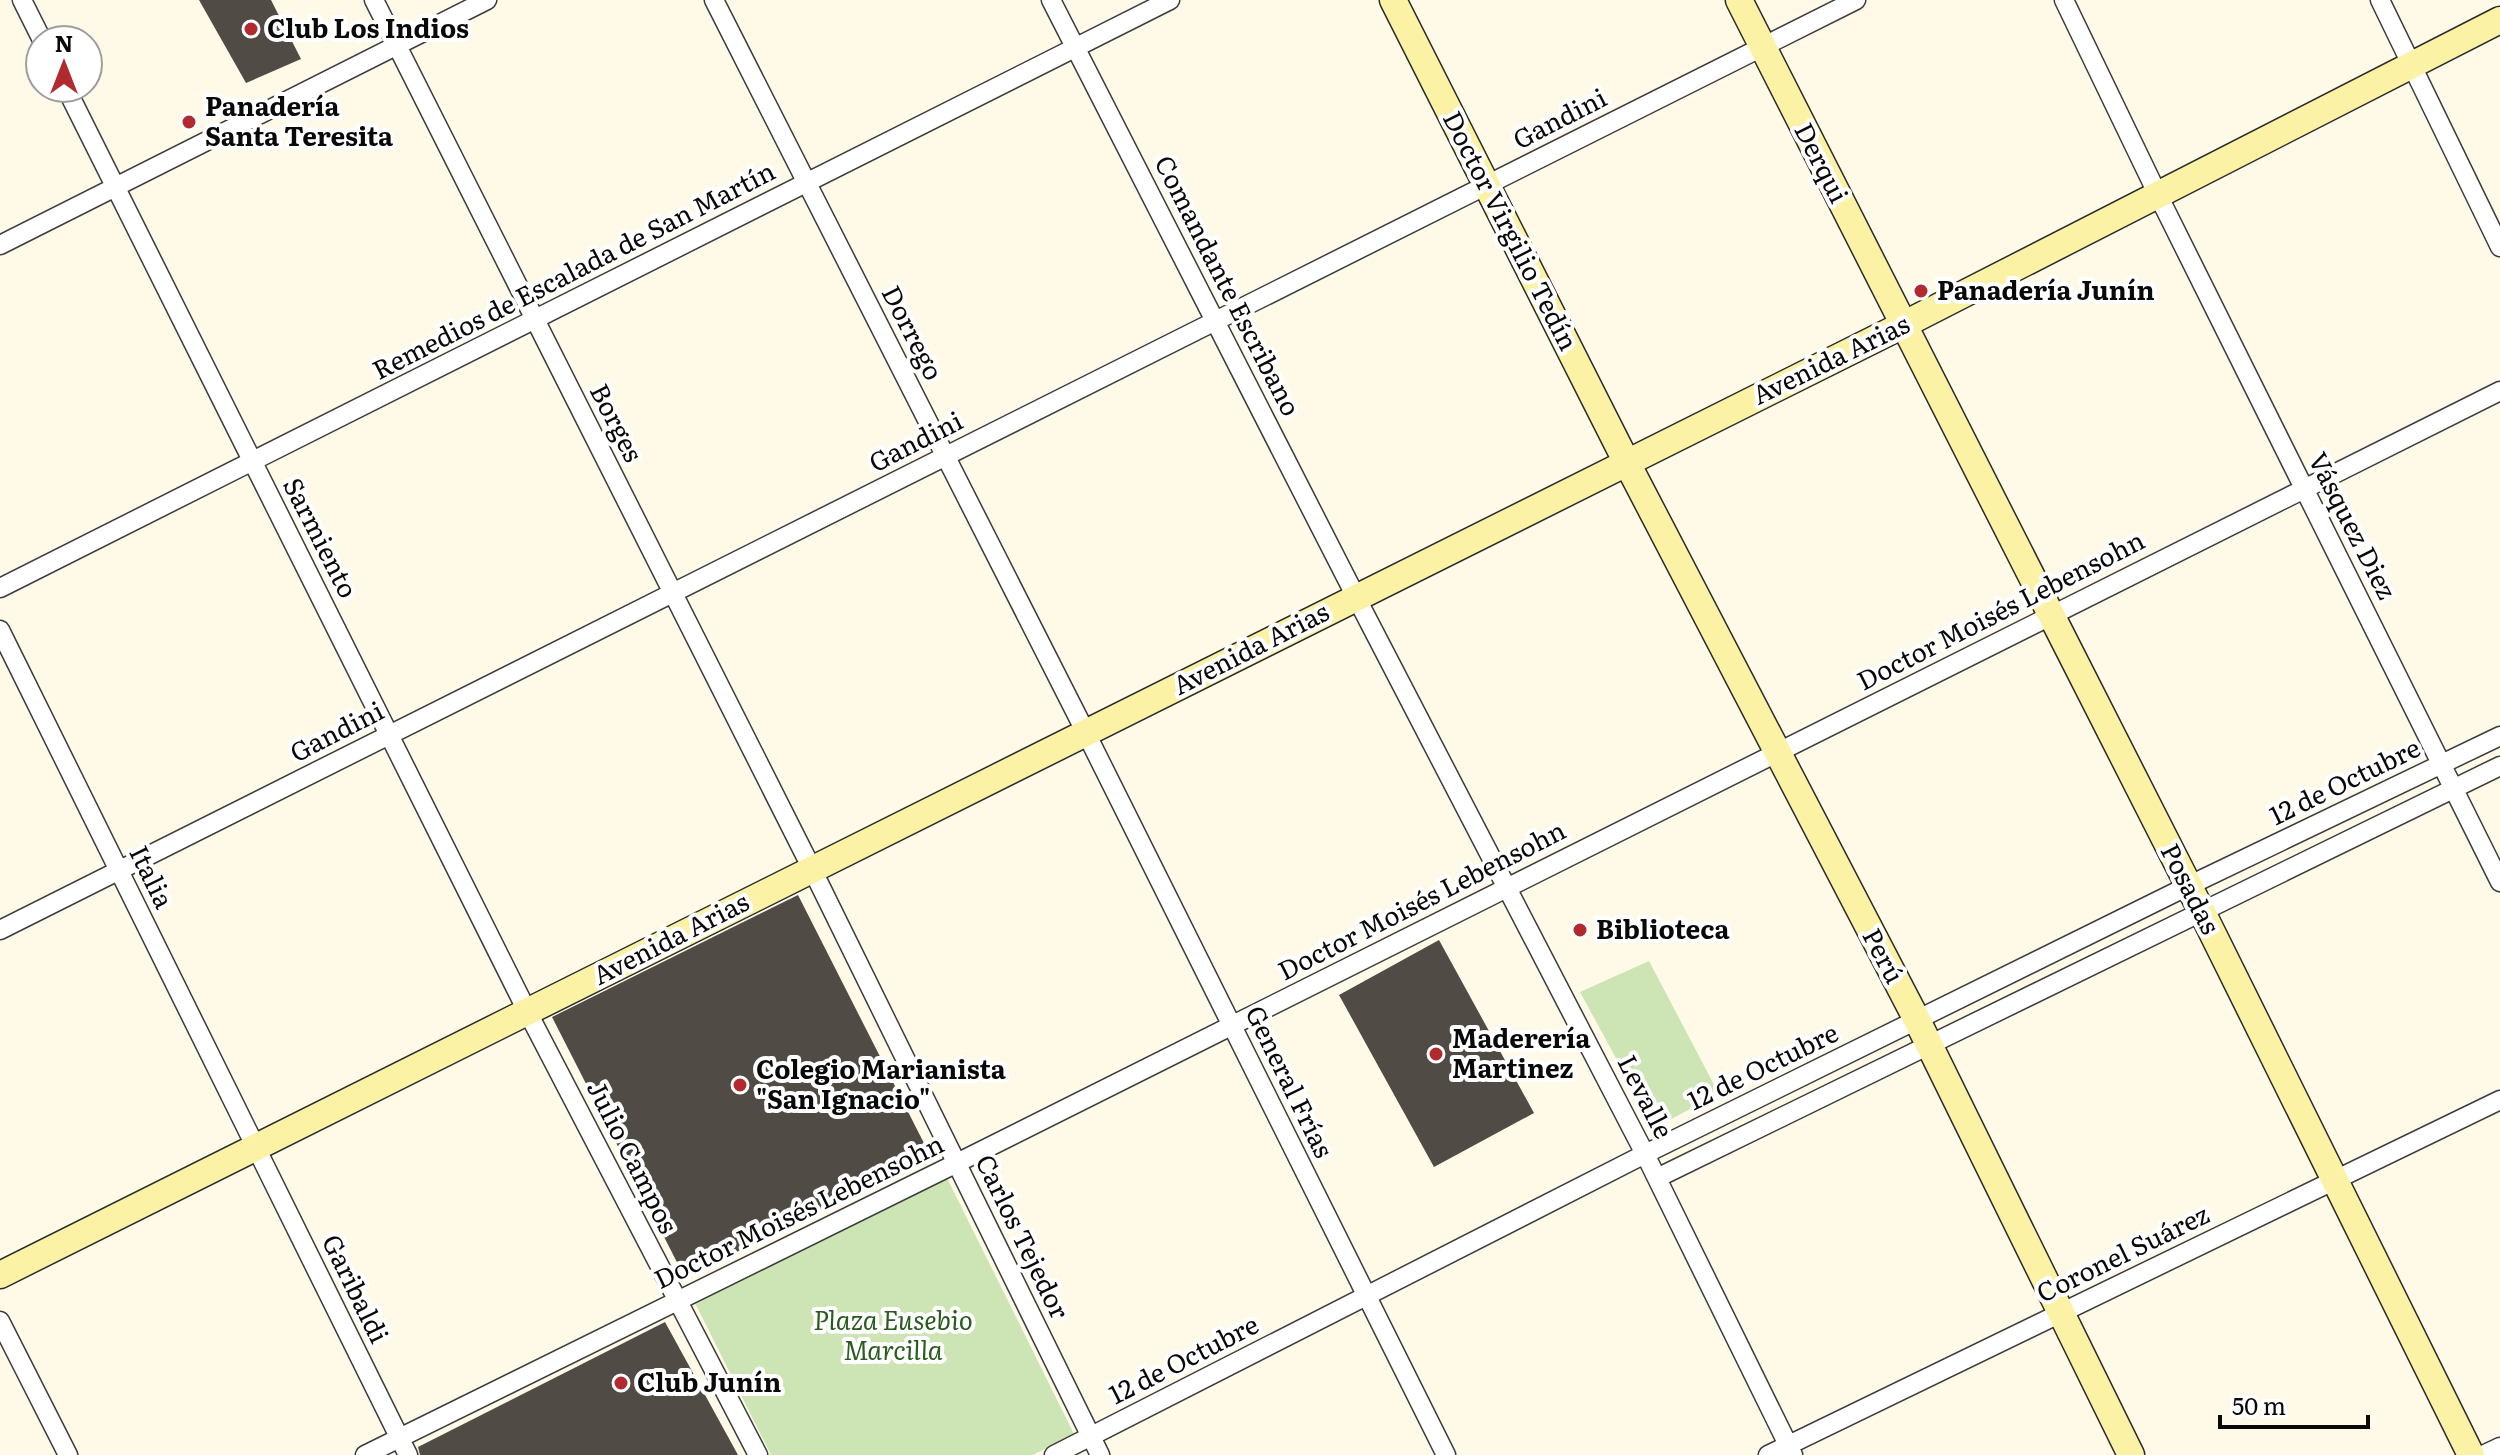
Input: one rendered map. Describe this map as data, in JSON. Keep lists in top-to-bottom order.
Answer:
{
  "streets": {
    "main road": [
      "Derqui",
      "Doctor Virgilio Tedín",
      "Avenida Arias",
      "Posadas",
      "Perú"
    ],
    "street": [
      "Gandini",
      "Remedios de Escalada de San Martín",
      "Comandante Escribano",
      "Dorrego",
      "Borges",
      "Vásquez Diez",
      "Sarmiento",
      "Doctor Moisés Lebensohn",
      "12 de Octubre",
      "Italia",
      "General Frías",
      "Levalle",
      "Julio Campos",
      "Carlos Tejedor",
      "Coronel Suárez",
      "Garibaldi"
    ]
  },
  "crossings": [
    ["Gandini", "Derqui"],
    ["Gandini", "Doctor Virgilio Tedín"],
    ["Gandini", "Comandante Escribano"],
    ["Gandini", "Dorrego"],
    ["Gandini", "Borges"],
    ["Gandini", "Sarmiento"],
    ["Gandini", "Italia"],
    ["Derqui", "Avenida Arias"],
    ["Derqui", "Posadas"],
    ["Doctor Virgilio Tedín", "Avenida Arias"],
    ["Doctor Virgilio Tedín", "Perú"],
    ["Remedios de Escalada de San Martín", "Comandante Escribano"],
    ["Remedios de Escalada de San Martín", "Dorrego"],
    ["Remedios de Escalada de San Martín", "Borges"],
    ["Remedios de Escalada de San Martín", "Sarmiento"],
    ["Comandante Escribano", "Avenida Arias"],
    ["Comandante Escribano", "Levalle"],
    ["Dorrego", "Avenida Arias"],
    ["Dorrego", "General Frías"],
    ["Avenida Arias", "Borges"],
    ["Avenida Arias", "Vásquez Diez"],
    ["Avenida Arias", "Sarmiento"],
    ["Avenida Arias", "Italia"],
    ["Avenida Arias", "Posadas"],
    ["Avenida Arias", "Perú"],
    ["Avenida Arias", "General Frías"],
    ["Avenida Arias", "Levalle"],
    ["Avenida Arias", "Julio Campos"],
    ["Avenida Arias", "Carlos Tejedor"],
    ["Avenida Arias", "Garibaldi"],
    ["Borges", "Carlos Tejedor"],
    ["Vásquez Diez", "Doctor Moisés Lebensohn"],
    ["Vásquez Diez", "12 de Octubre"],
    ["Sarmiento", "Julio Campos"],
    ["Doctor Moisés Lebensohn", "Posadas"],
    ["Doctor Moisés Lebensohn", "Perú"],
    ["Doctor Moisés Lebensohn", "General Frías"],
    ["Doctor Moisés Lebensohn", "Levalle"],
    ["Doctor Moisés Lebensohn", "Julio Campos"],
    ["Doctor Moisés Lebensohn", "Carlos Tejedor"],
    ["Doctor Moisés Lebensohn", "Garibaldi"],
    ["12 de Octubre", "Posadas"],
    ["12 de Octubre", "Perú"],
    ["12 de Octubre", "General Frías"],
    ["12 de Octubre", "Levalle"],
    ["12 de Octubre", "Carlos Tejedor"],
    ["Italia", "Garibaldi"],
    ["Posadas", "Coronel Suárez"],
    ["Perú", "Coronel Suárez"],
    ["Levalle", "Coronel Suárez"]
  ],
  "parks": ["Plaza Eusebio Marcilla"],
  "places": [
    "Club Los Indios",
    "Panadería Santa Teresita",
    "Panadería Junín",
    "Biblioteca",
    "Maderería Martinez",
    "Colegio Marianista \"San Ignacio\"",
    "Club Junín"
  ],
  "scale_bar": "50 m",
  "north": "top"
}
